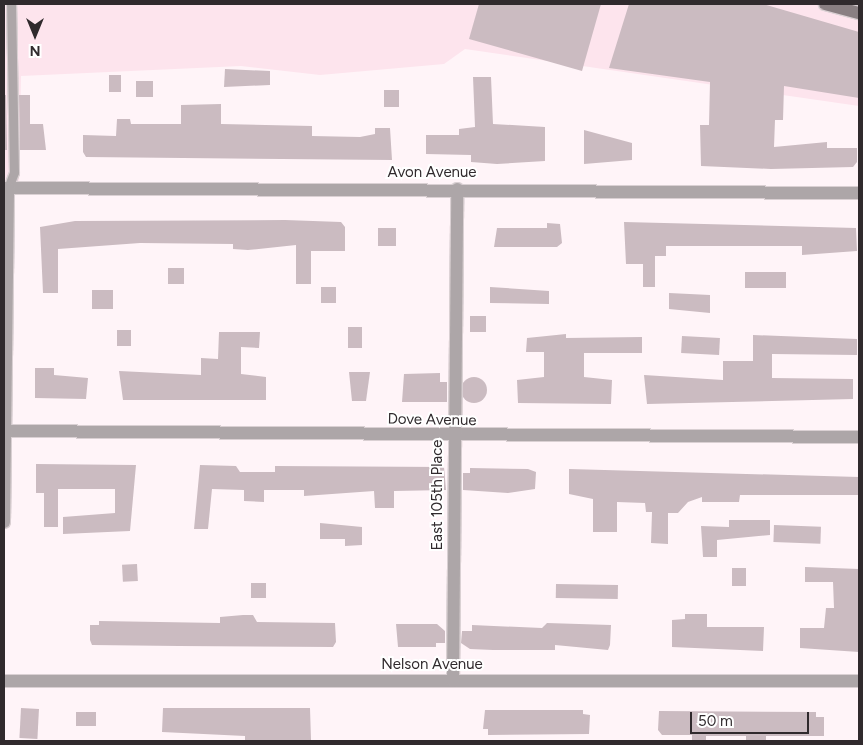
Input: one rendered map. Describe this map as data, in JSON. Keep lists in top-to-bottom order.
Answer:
{
  "streets": {
    "street": [
      "Avon Avenue",
      "Dove Avenue",
      "East 105th Place",
      "Nelson Avenue"
    ]
  },
  "crossings": [
    ["Avon Avenue", "East 105th Place"],
    ["Dove Avenue", "East 105th Place"],
    ["East 105th Place", "Nelson Avenue"]
  ],
  "scale_bar": "50 m",
  "north": "bottom"
}
